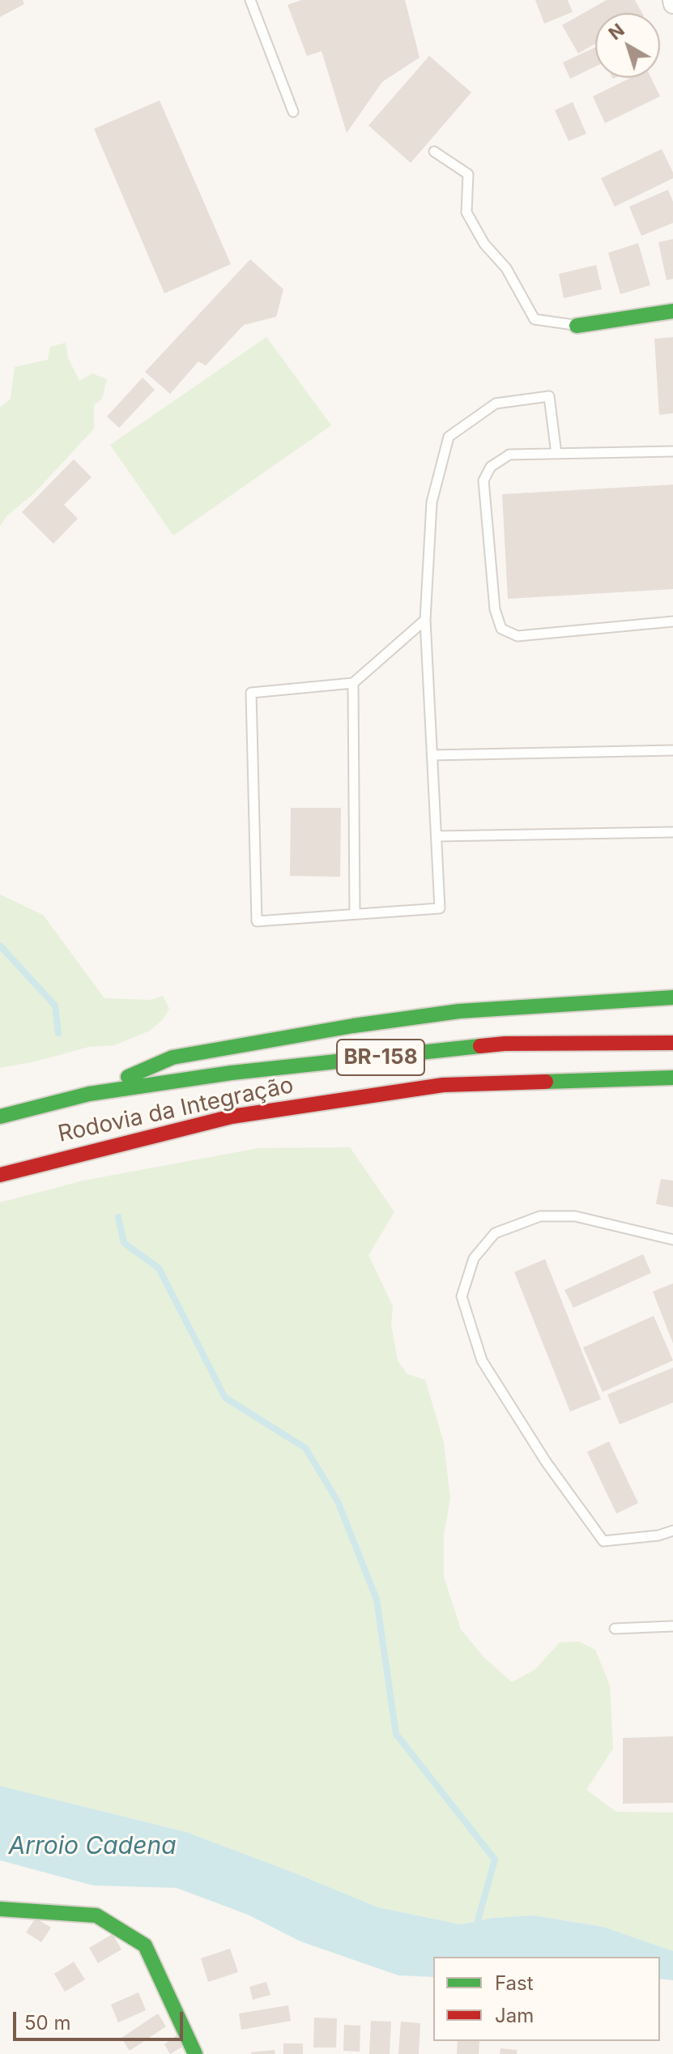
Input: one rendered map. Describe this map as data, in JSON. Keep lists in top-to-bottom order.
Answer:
{
  "streets": {
    "main road": ["BR-158", "Rodovia da Integração"]
  },
  "water": ["Arroio Cadena"],
  "legend": ["Fast", "Jam"],
  "scale_bar": "50 m",
  "north": "top left"
}
